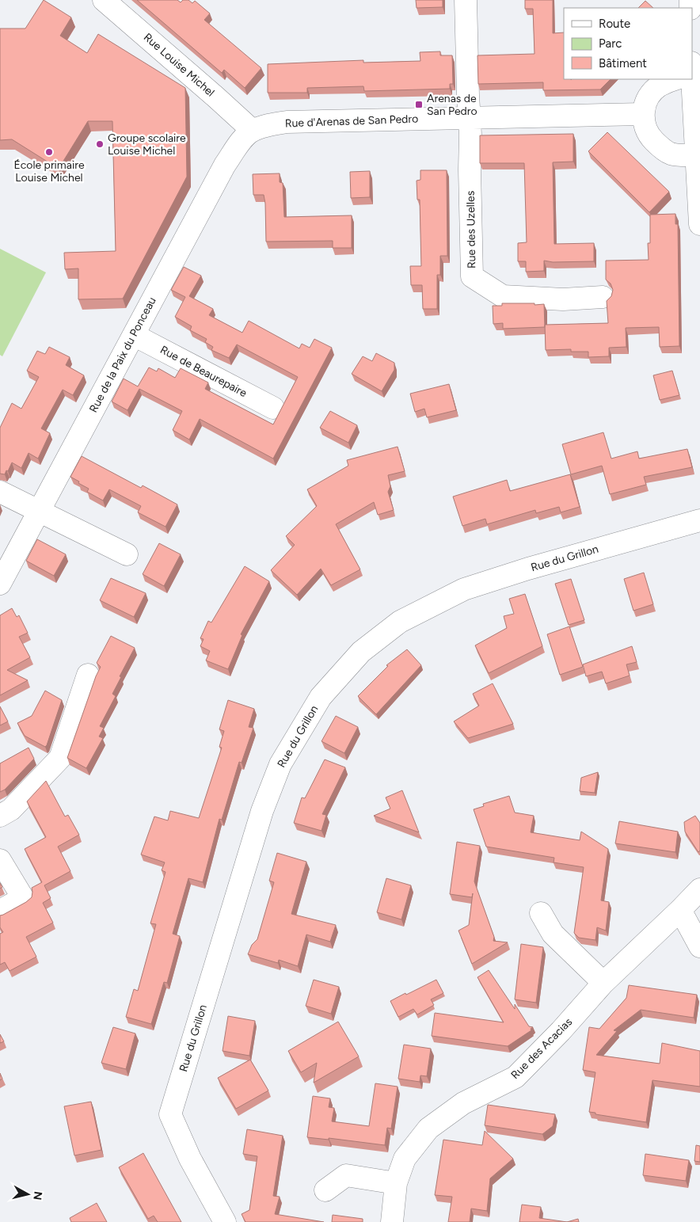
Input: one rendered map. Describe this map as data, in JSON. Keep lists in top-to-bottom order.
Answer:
{
  "streets": {
    "street": [
      "Rue Louise Michel",
      "Rue d'Arenas de San Pedro",
      "Rue des Uzelles",
      "Rue de la Paix du Ponceau",
      "Rue de Beaurepaire",
      "Rue du Grillon",
      "Rue des Acacias"
    ]
  },
  "crossings": [
    ["Rue Louise Michel", "Rue d'Arenas de San Pedro"],
    ["Rue Louise Michel", "Rue de la Paix du Ponceau"],
    ["Rue d'Arenas de San Pedro", "Rue des Uzelles"],
    ["Rue d'Arenas de San Pedro", "Rue de la Paix du Ponceau"],
    ["Rue de la Paix du Ponceau", "Rue de Beaurepaire"]
  ],
  "places": {
    "transit": ["Arenas de San Pedro"],
    "other": ["Groupe scolaire Louise Michel", "École primaire Louise Michel"]
  },
  "legend": ["Route", "Parc", "Bâtiment"],
  "north": "right"
}
